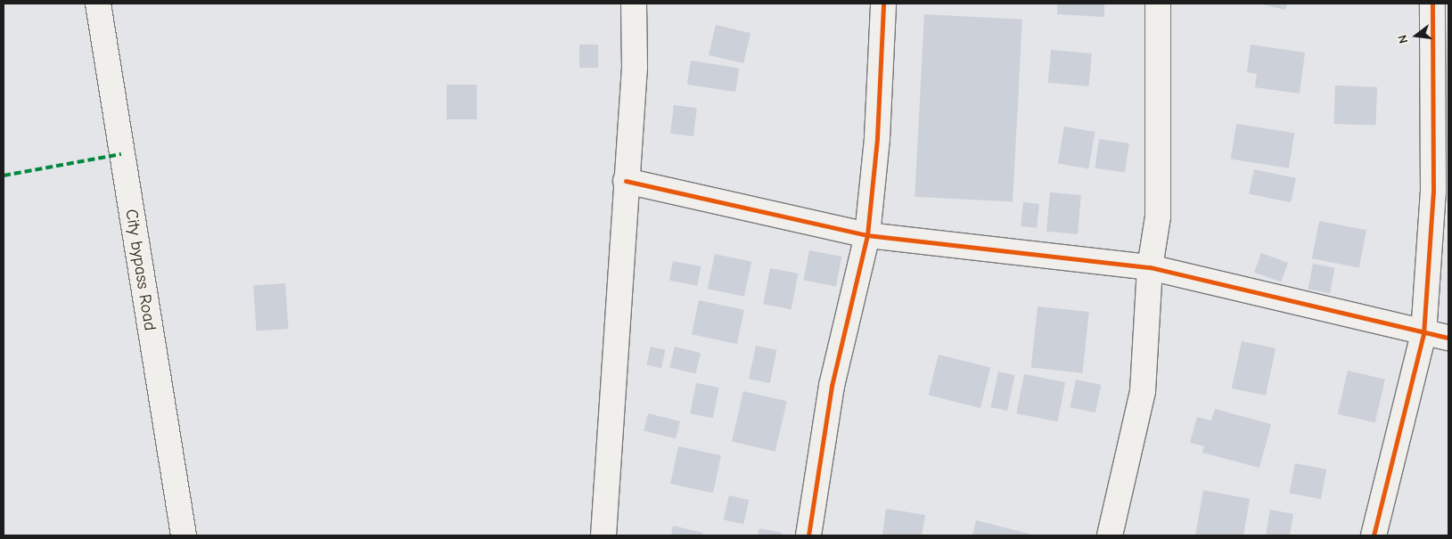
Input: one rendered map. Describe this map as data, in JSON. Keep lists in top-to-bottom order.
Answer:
{
  "streets": {
    "street": ["City bypass Road"]
  },
  "north": "left"
}
